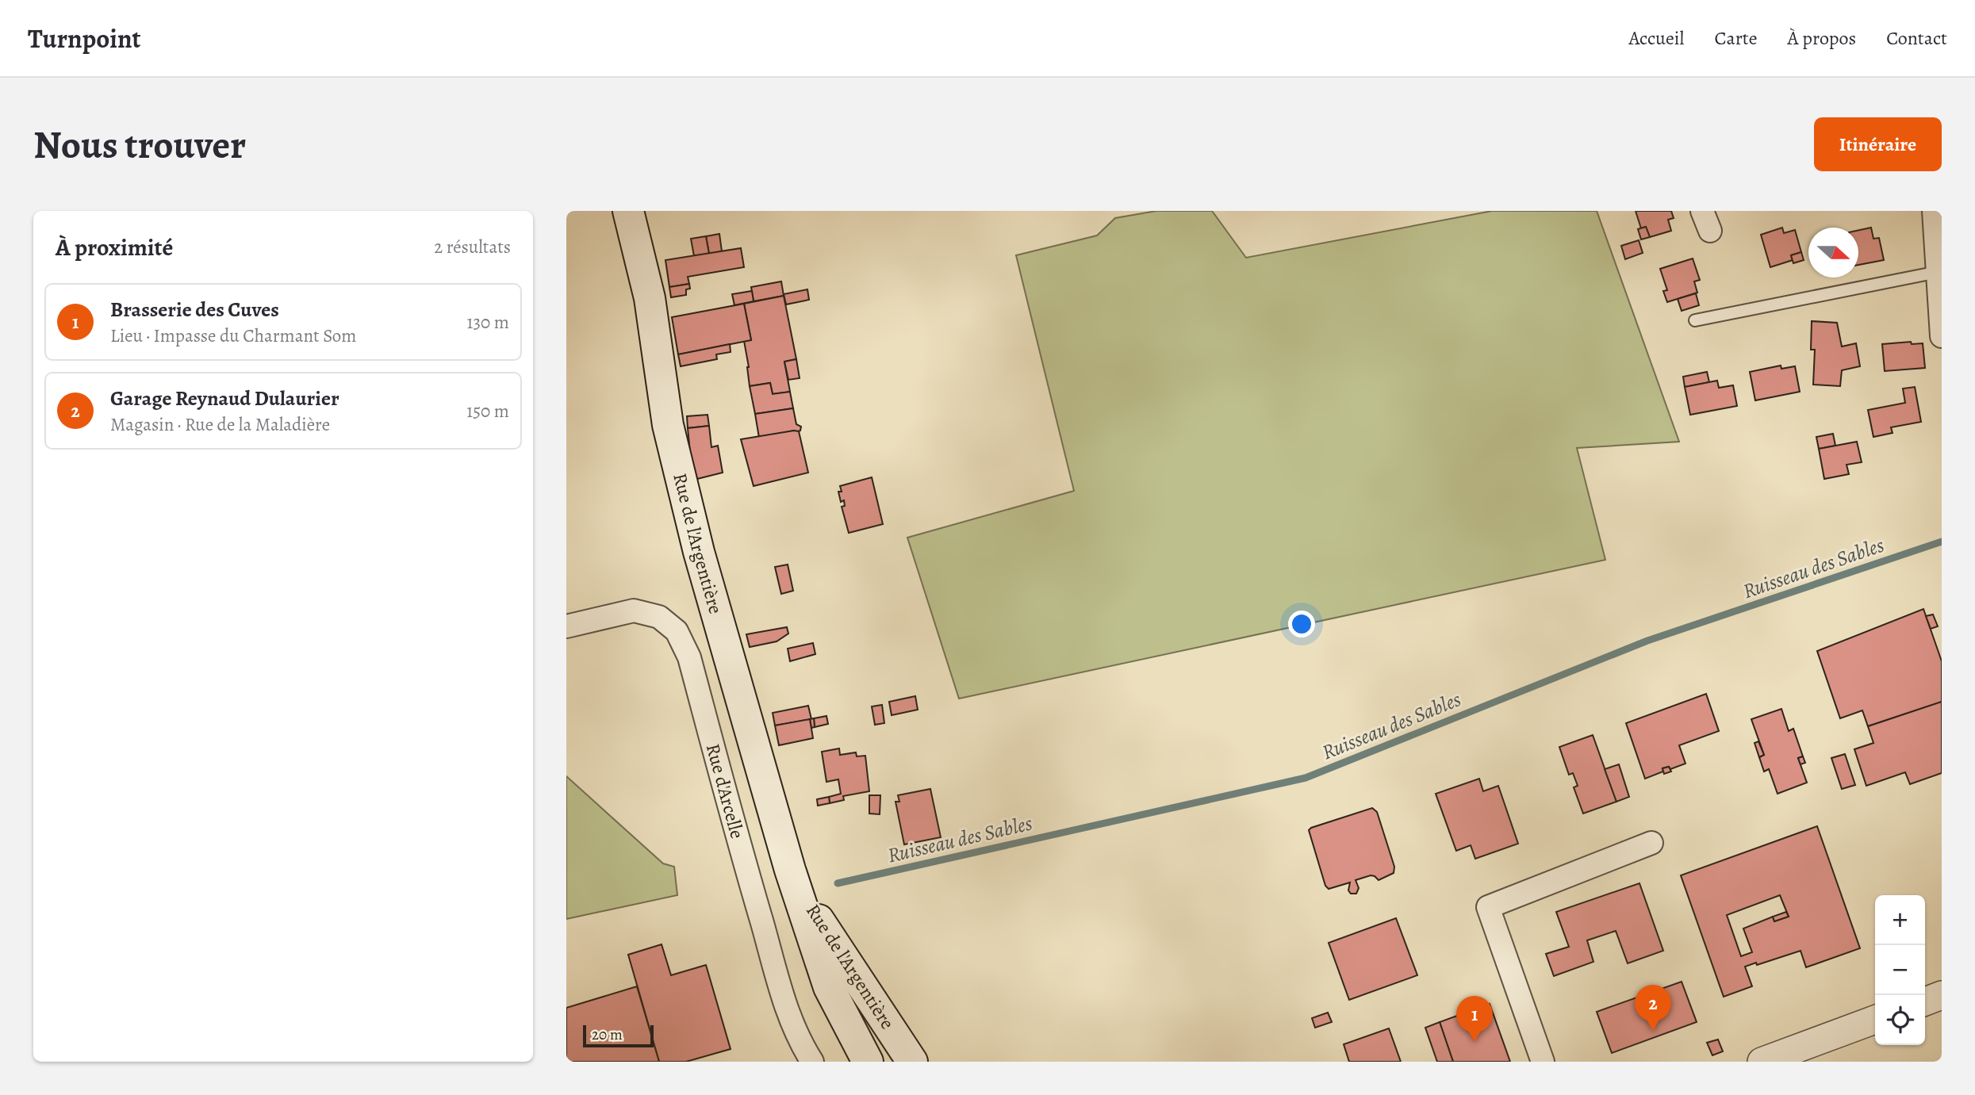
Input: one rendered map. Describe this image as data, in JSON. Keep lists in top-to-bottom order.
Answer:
{
  "streets": {
    "main road": ["Rue de l'Argentière"],
    "street": ["Rue d'Arcelle"]
  },
  "water": ["Ruisseau des Sables"],
  "scale_bar": "20 m",
  "north": "right",
  "page": {
    "header": "Turnpoint",
    "nav": [
      "Accueil",
      "Carte",
      "À propos",
      "Contact"
    ],
    "buttons": "Itinéraire",
    "title": "Nous trouver",
    "heading": ["À proximité", "2 résultats"],
    "list": [
      {
        "mark": "1",
        "name": "Brasserie des Cuves",
        "note": "Lieu · Impasse du Charmant Som",
        "value": "130 m"
      },
      {
        "mark": "2",
        "name": "Garage Reynaud Dulaurier",
        "note": "Magasin · Rue de la Maladière",
        "value": "150 m"
      }
    ],
    "map_buttons": ["+", "−"],
    "pins": ["2", "1"],
    "scale": "20 m"
  }
}
